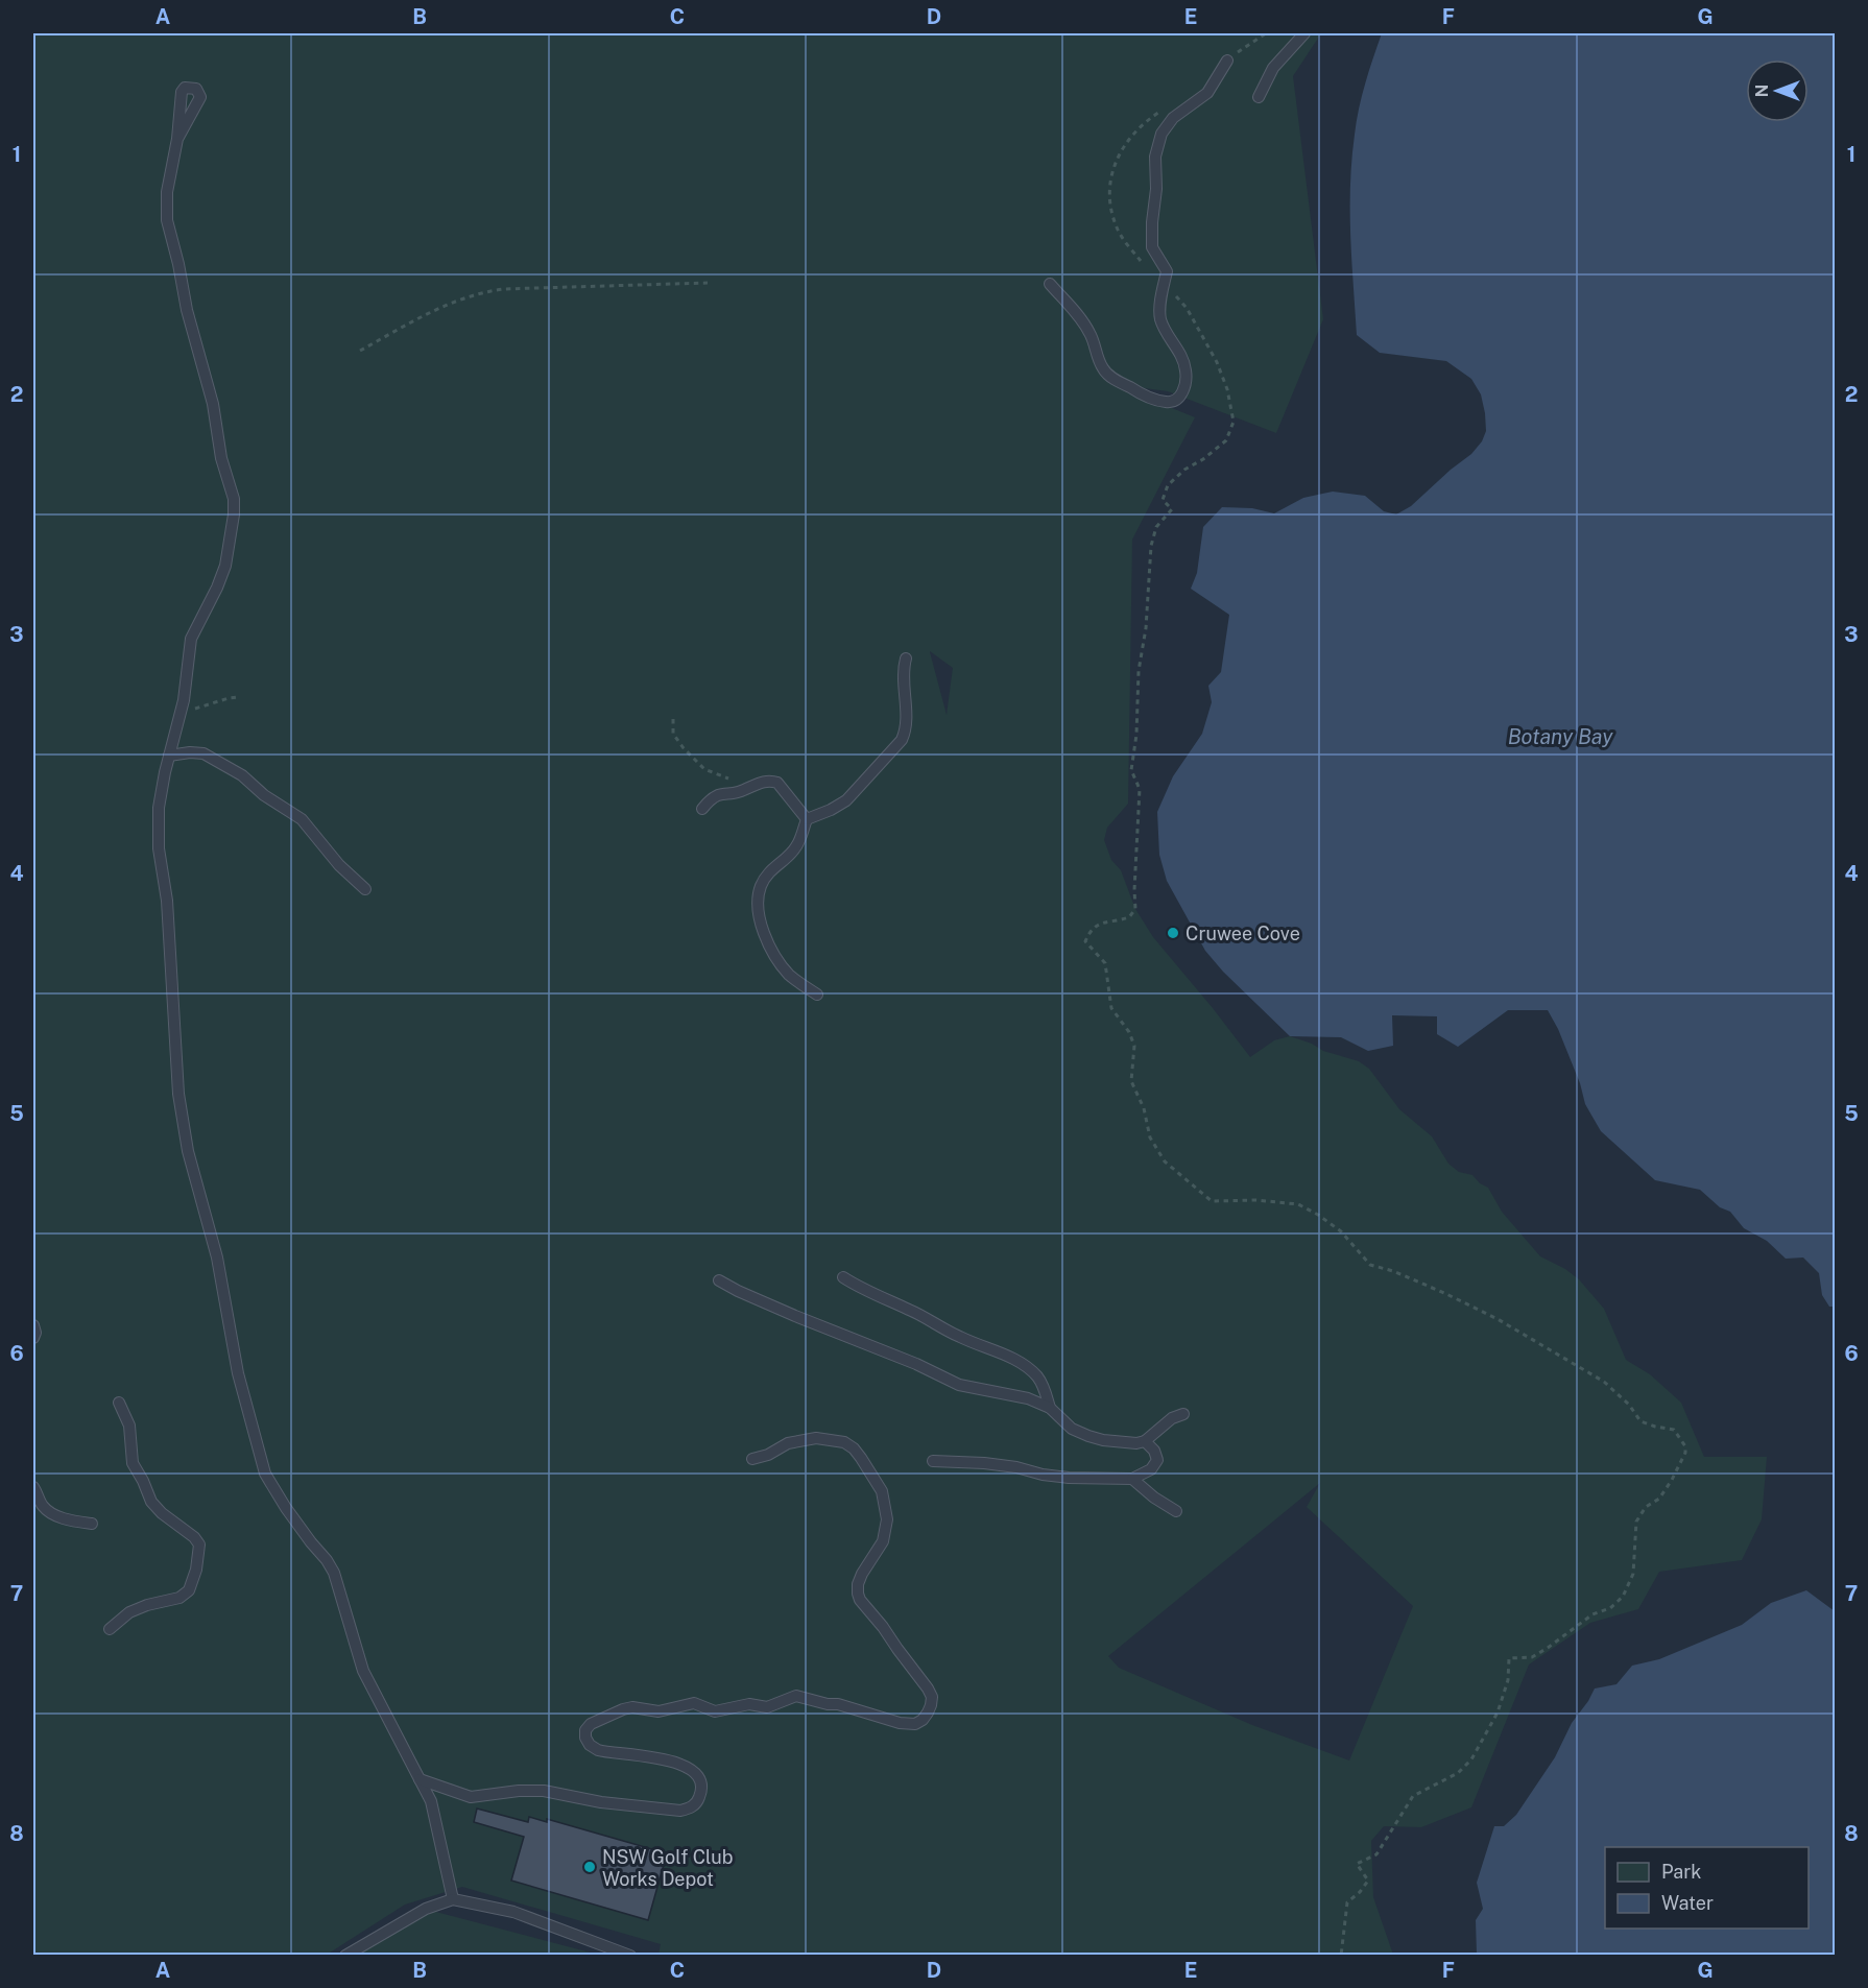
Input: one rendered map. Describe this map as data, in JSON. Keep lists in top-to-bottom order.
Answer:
{
  "water": ["Botany Bay"],
  "places": ["Cruwee Cove", "NSW Golf Club Works Depot"],
  "legend": ["Park", "Water"],
  "north": "left",
  "grid": {
    "columns": [
      "A",
      "B",
      "C",
      "D",
      "E",
      "F",
      "G"
    ],
    "rows": [
      "1",
      "2",
      "3",
      "4",
      "5",
      "6",
      "7",
      "8"
    ]
  }
}
